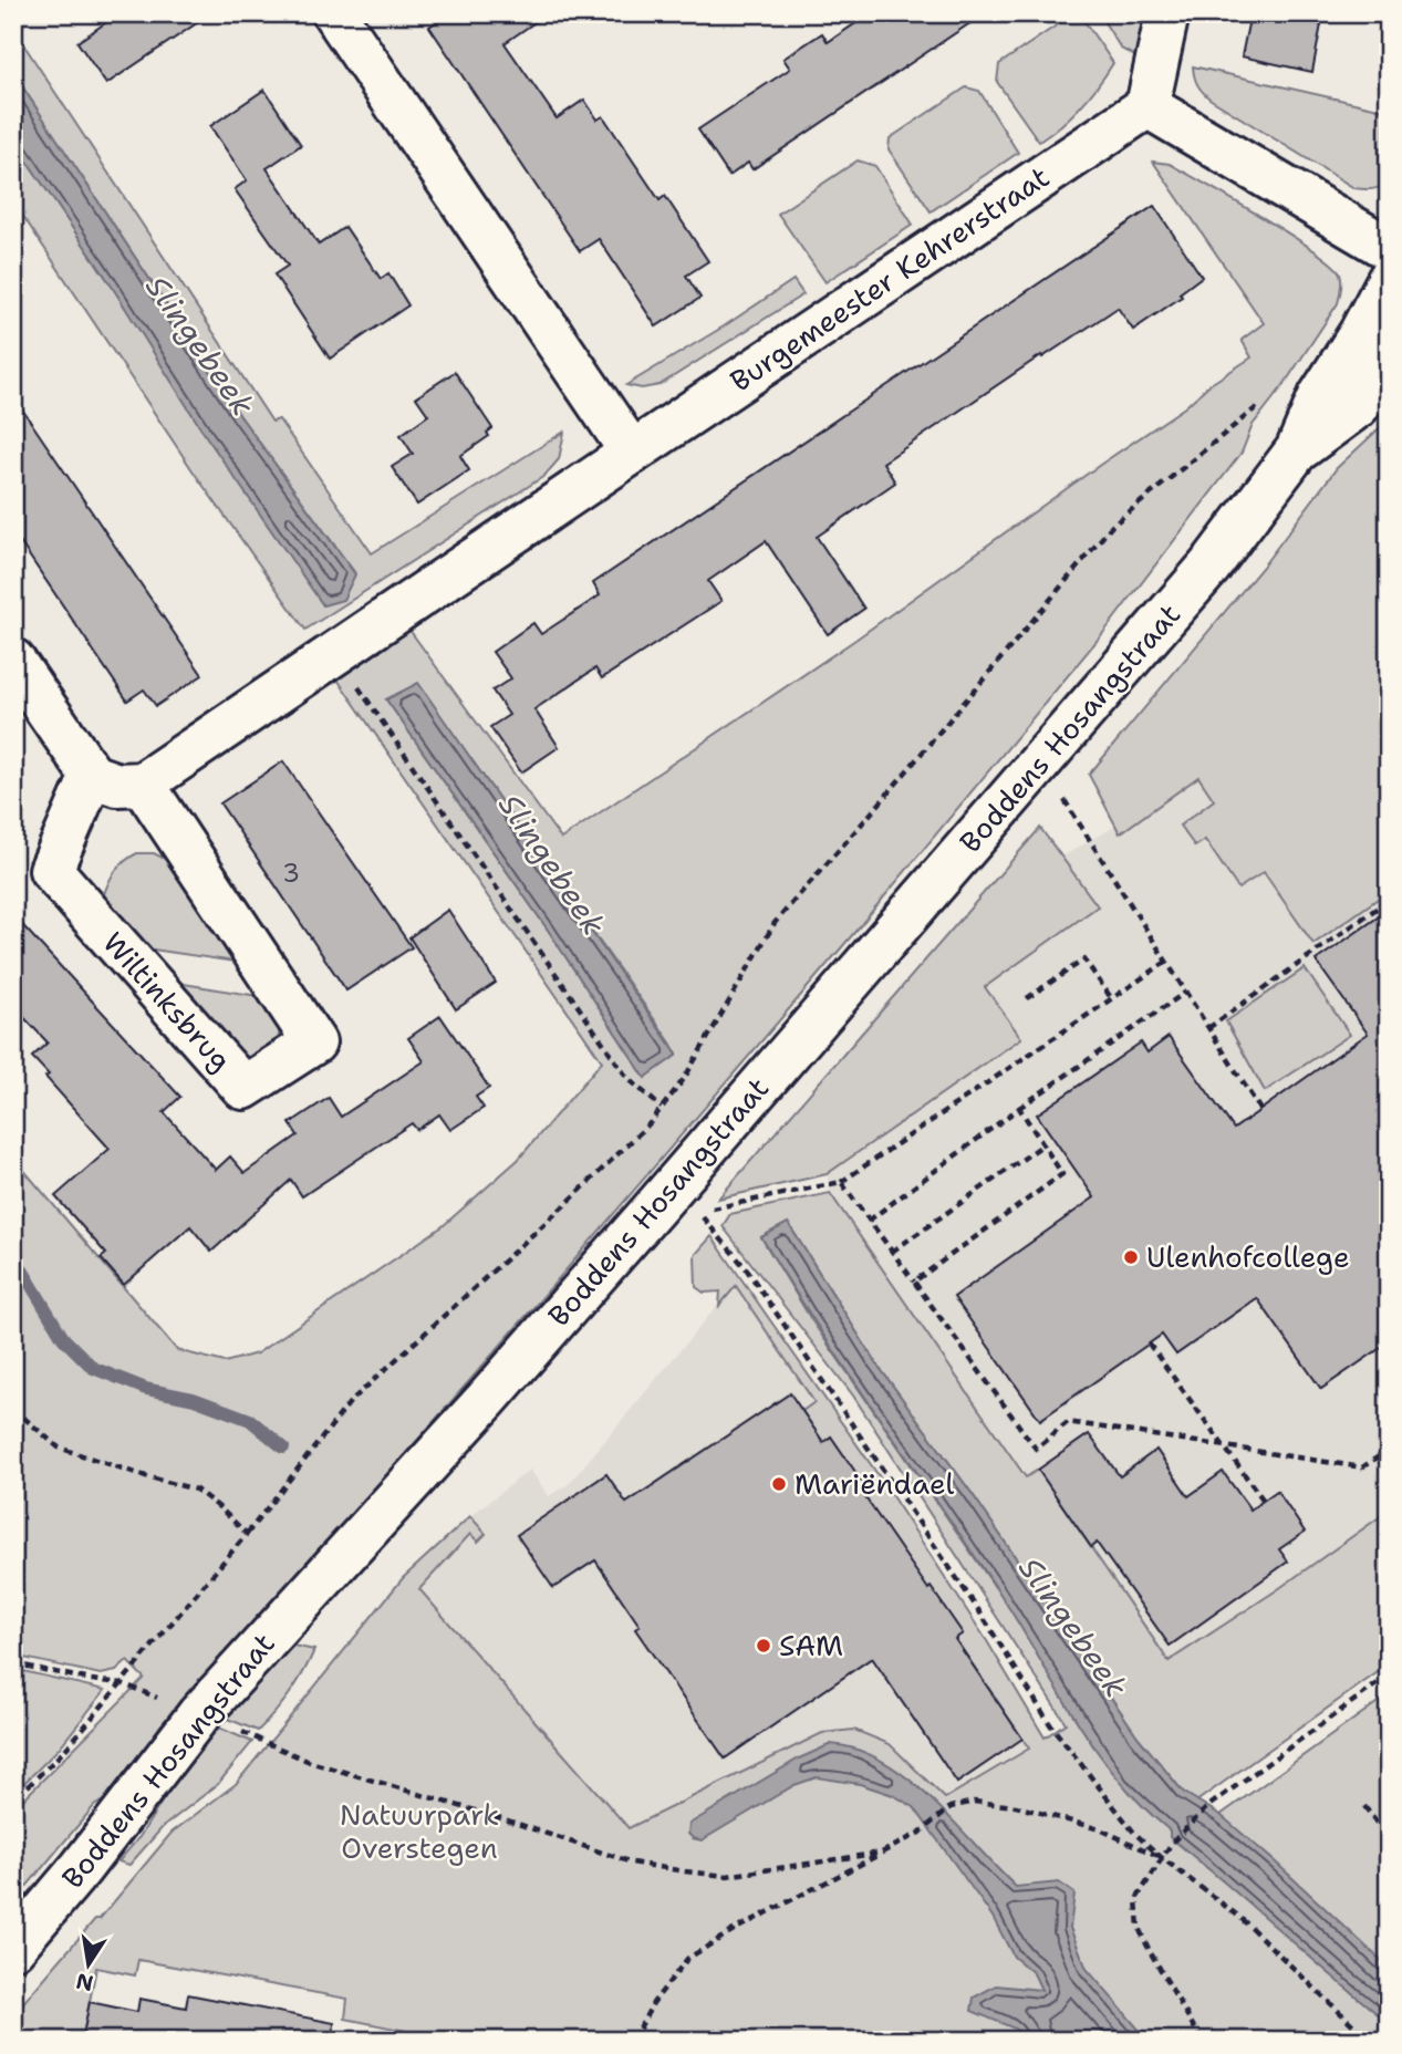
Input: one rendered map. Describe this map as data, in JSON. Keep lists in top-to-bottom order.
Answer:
{
  "streets": {
    "street": ["Burgemeester Kehrerstraat", "Boddens Hosangstraat", "Wiltinksbrug"]
  },
  "water": ["Slingebeek"],
  "parks": ["Natuurpark Overstegen"],
  "places": ["Ulenhofcollege", "Mariëndael", "SAM"],
  "house_numbers": ["3"],
  "north": "bottom"
}
